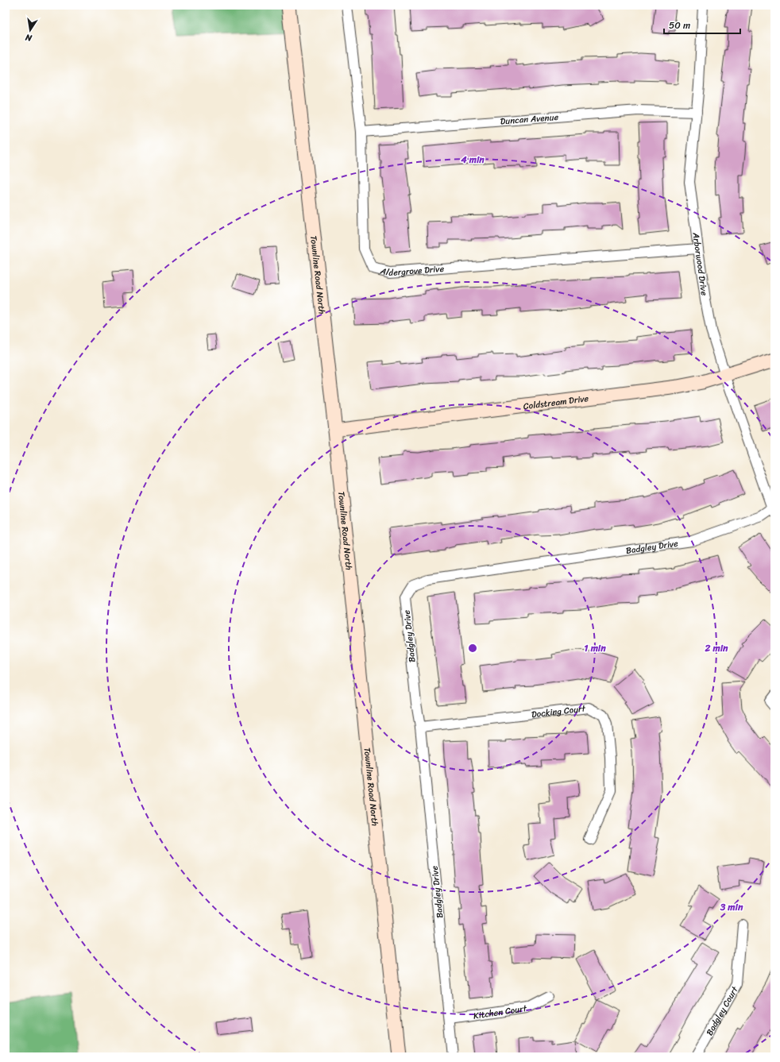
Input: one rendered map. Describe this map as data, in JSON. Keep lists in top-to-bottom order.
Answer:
{
  "streets": {
    "street": [
      "Duncan Avenue",
      "Arborwood Drive",
      "Aldergrove Drive",
      "Townline Road North",
      "Coldstream Drive",
      "Badgley Drive",
      "Docking Court",
      "Kitchen Court",
      "Badgley Court"
    ]
  },
  "crossings": [
    ["Duncan Avenue", "Arborwood Drive"],
    ["Duncan Avenue", "Aldergrove Drive"],
    ["Arborwood Drive", "Aldergrove Drive"],
    ["Arborwood Drive", "Coldstream Drive"],
    ["Arborwood Drive", "Badgley Drive"],
    ["Townline Road North", "Coldstream Drive"],
    ["Badgley Drive", "Docking Court"],
    ["Badgley Drive", "Kitchen Court"]
  ],
  "scale_bar": "50 m",
  "north": "bottom",
  "rings": [
    "4 min",
    "1 min",
    "2 min",
    "3 min"
  ]
}
